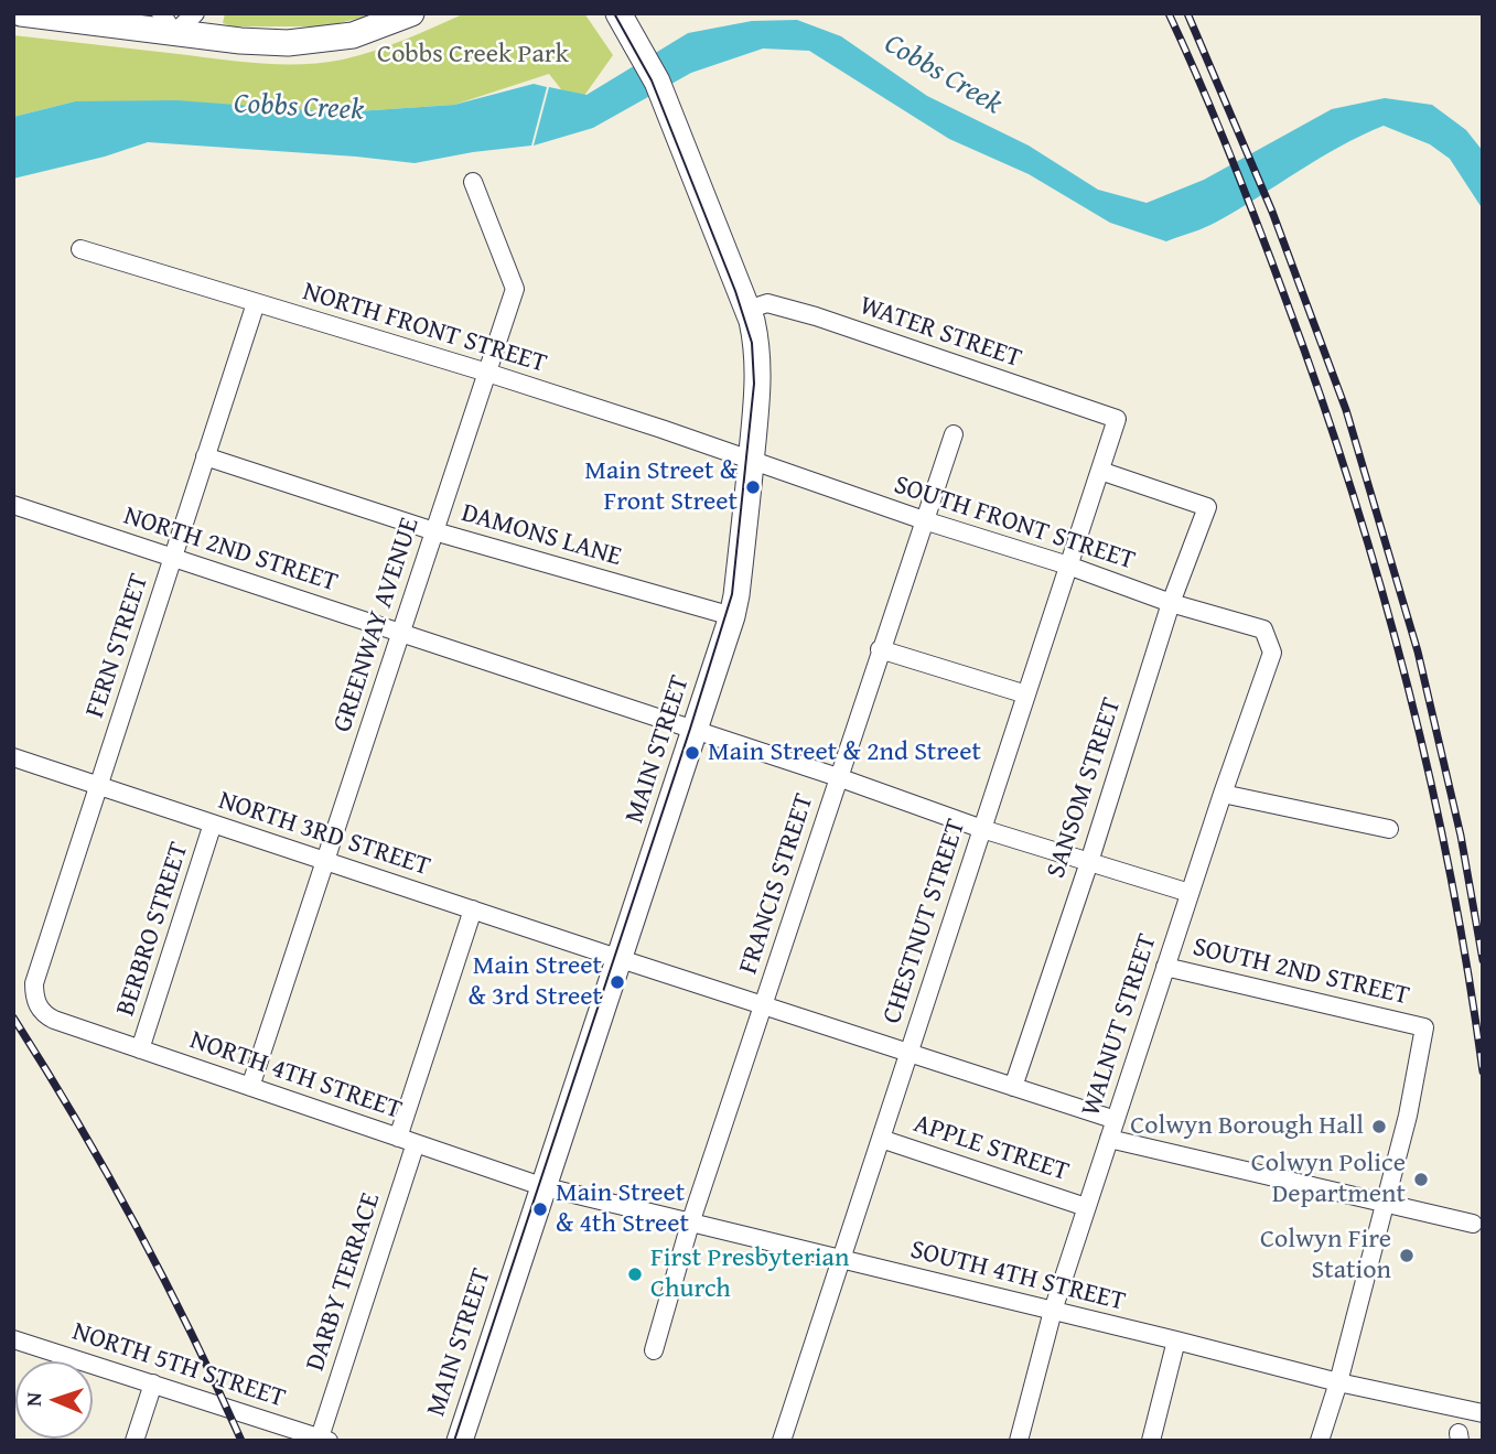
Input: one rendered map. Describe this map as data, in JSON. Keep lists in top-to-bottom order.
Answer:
{
  "streets": {
    "main road": ["MAIN STREET"],
    "street": [
      "NORTH FRONT STREET",
      "WATER STREET",
      "SOUTH FRONT STREET",
      "DAMONS LANE",
      "NORTH 2ND STREET",
      "GREENWAY AVENUE",
      "FERN STREET",
      "SANSOM STREET",
      "NORTH 3RD STREET",
      "FRANCIS STREET",
      "CHESTNUT STREET",
      "BERBRO STREET",
      "SOUTH 2ND STREET",
      "WALNUT STREET",
      "NORTH 4TH STREET",
      "APPLE STREET",
      "SOUTH 4TH STREET",
      "DARBY TERRACE",
      "NORTH 5TH STREET"
    ]
  },
  "crossings": [
    ["NORTH FRONT STREET", "SOUTH FRONT STREET"],
    ["NORTH FRONT STREET", "GREENWAY AVENUE"],
    ["NORTH FRONT STREET", "FERN STREET"],
    ["NORTH FRONT STREET", "MAIN STREET"],
    ["WATER STREET", "MAIN STREET"],
    ["WATER STREET", "CHESTNUT STREET"],
    ["SOUTH FRONT STREET", "MAIN STREET"],
    ["SOUTH FRONT STREET", "SANSOM STREET"],
    ["SOUTH FRONT STREET", "FRANCIS STREET"],
    ["SOUTH FRONT STREET", "CHESTNUT STREET"],
    ["SOUTH FRONT STREET", "WALNUT STREET"],
    ["DAMONS LANE", "GREENWAY AVENUE"],
    ["DAMONS LANE", "FERN STREET"],
    ["DAMONS LANE", "MAIN STREET"],
    ["NORTH 2ND STREET", "GREENWAY AVENUE"],
    ["NORTH 2ND STREET", "FERN STREET"],
    ["NORTH 2ND STREET", "MAIN STREET"],
    ["NORTH 2ND STREET", "SOUTH 2ND STREET"],
    ["GREENWAY AVENUE", "NORTH 3RD STREET"],
    ["GREENWAY AVENUE", "NORTH 4TH STREET"],
    ["FERN STREET", "NORTH 3RD STREET"],
    ["FERN STREET", "NORTH 4TH STREET"],
    ["MAIN STREET", "NORTH 3RD STREET"],
    ["MAIN STREET", "SOUTH 2ND STREET"],
    ["MAIN STREET", "NORTH 4TH STREET"],
    ["MAIN STREET", "SOUTH 4TH STREET"],
    ["SANSOM STREET", "NORTH 3RD STREET"],
    ["SANSOM STREET", "CHESTNUT STREET"],
    ["SANSOM STREET", "SOUTH 2ND STREET"],
    ["NORTH 3RD STREET", "FRANCIS STREET"],
    ["NORTH 3RD STREET", "CHESTNUT STREET"],
    ["NORTH 3RD STREET", "BERBRO STREET"],
    ["NORTH 3RD STREET", "WALNUT STREET"],
    ["FRANCIS STREET", "SOUTH 2ND STREET"],
    ["FRANCIS STREET", "SOUTH 4TH STREET"],
    ["CHESTNUT STREET", "SOUTH 2ND STREET"],
    ["CHESTNUT STREET", "APPLE STREET"],
    ["CHESTNUT STREET", "SOUTH 4TH STREET"],
    ["BERBRO STREET", "NORTH 4TH STREET"],
    ["SOUTH 2ND STREET", "WALNUT STREET"],
    ["WALNUT STREET", "APPLE STREET"],
    ["WALNUT STREET", "SOUTH 4TH STREET"],
    ["NORTH 4TH STREET", "SOUTH 4TH STREET"],
    ["NORTH 4TH STREET", "DARBY TERRACE"],
    ["DARBY TERRACE", "NORTH 5TH STREET"]
  ],
  "water": ["Cobbs Creek"],
  "parks": ["Cobbs Creek Park"],
  "places": [
    "Main Street & Front Street",
    "Main Street & 2nd Street",
    "Main Street & 3rd Street",
    "Colwyn Borough Hall",
    "Colwyn Police Department",
    "Main Street & 4th Street",
    "Colwyn Fire Station",
    "First Presbyterian Church"
  ],
  "north": "left"
}
